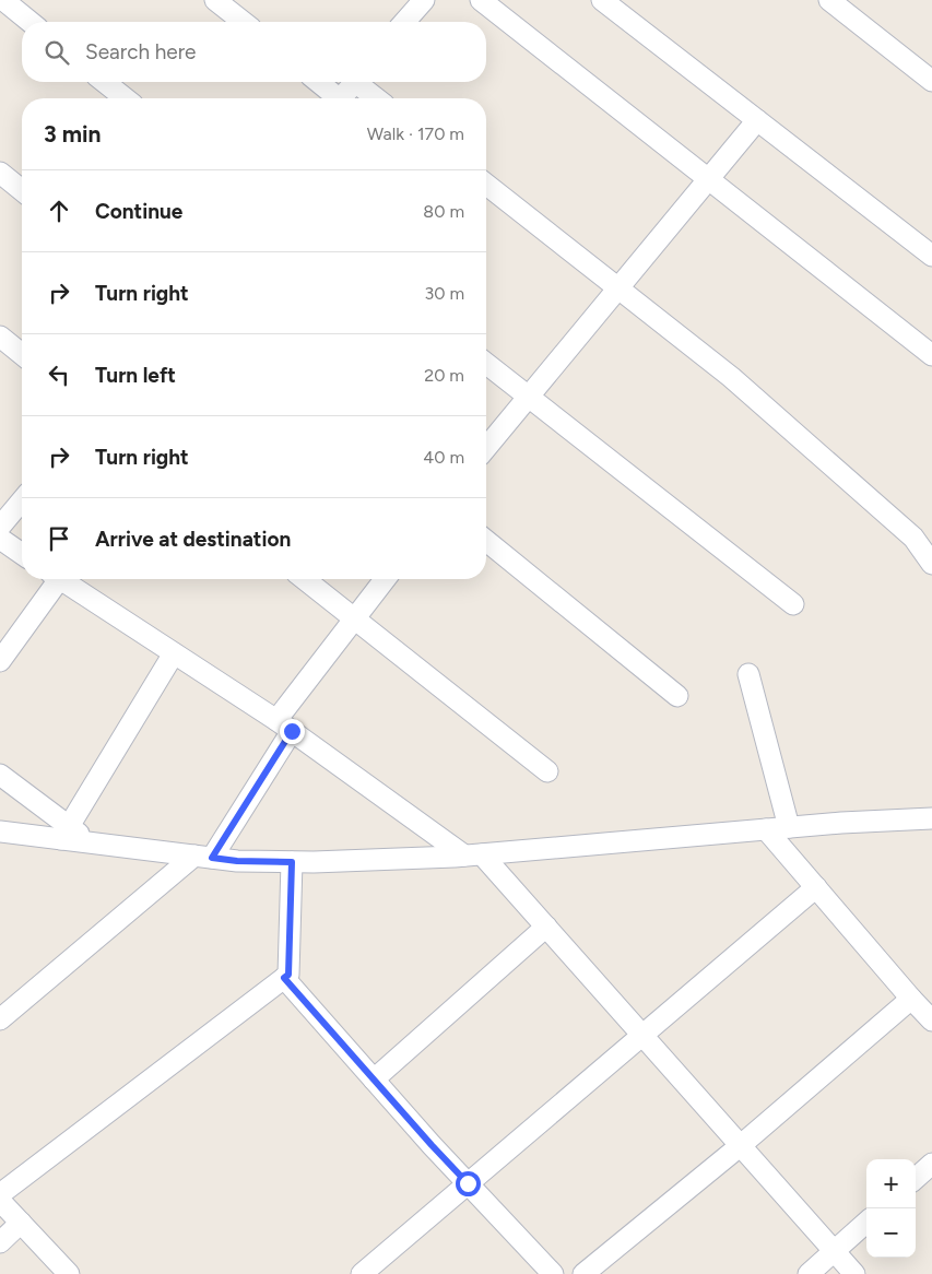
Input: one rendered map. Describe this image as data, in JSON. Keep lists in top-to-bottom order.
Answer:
{
  "page": {
    "search": "Search here",
    "heading": ["3 min", "Walk · 170 m"],
    "list": [
      ["Continue", "80 m"],
      ["Turn right", "30 m"],
      ["Turn left", "20 m"],
      ["Turn right", "40 m"],
      "Arrive at destination"
    ],
    "map_buttons": ["+", "−"]
  }
}
